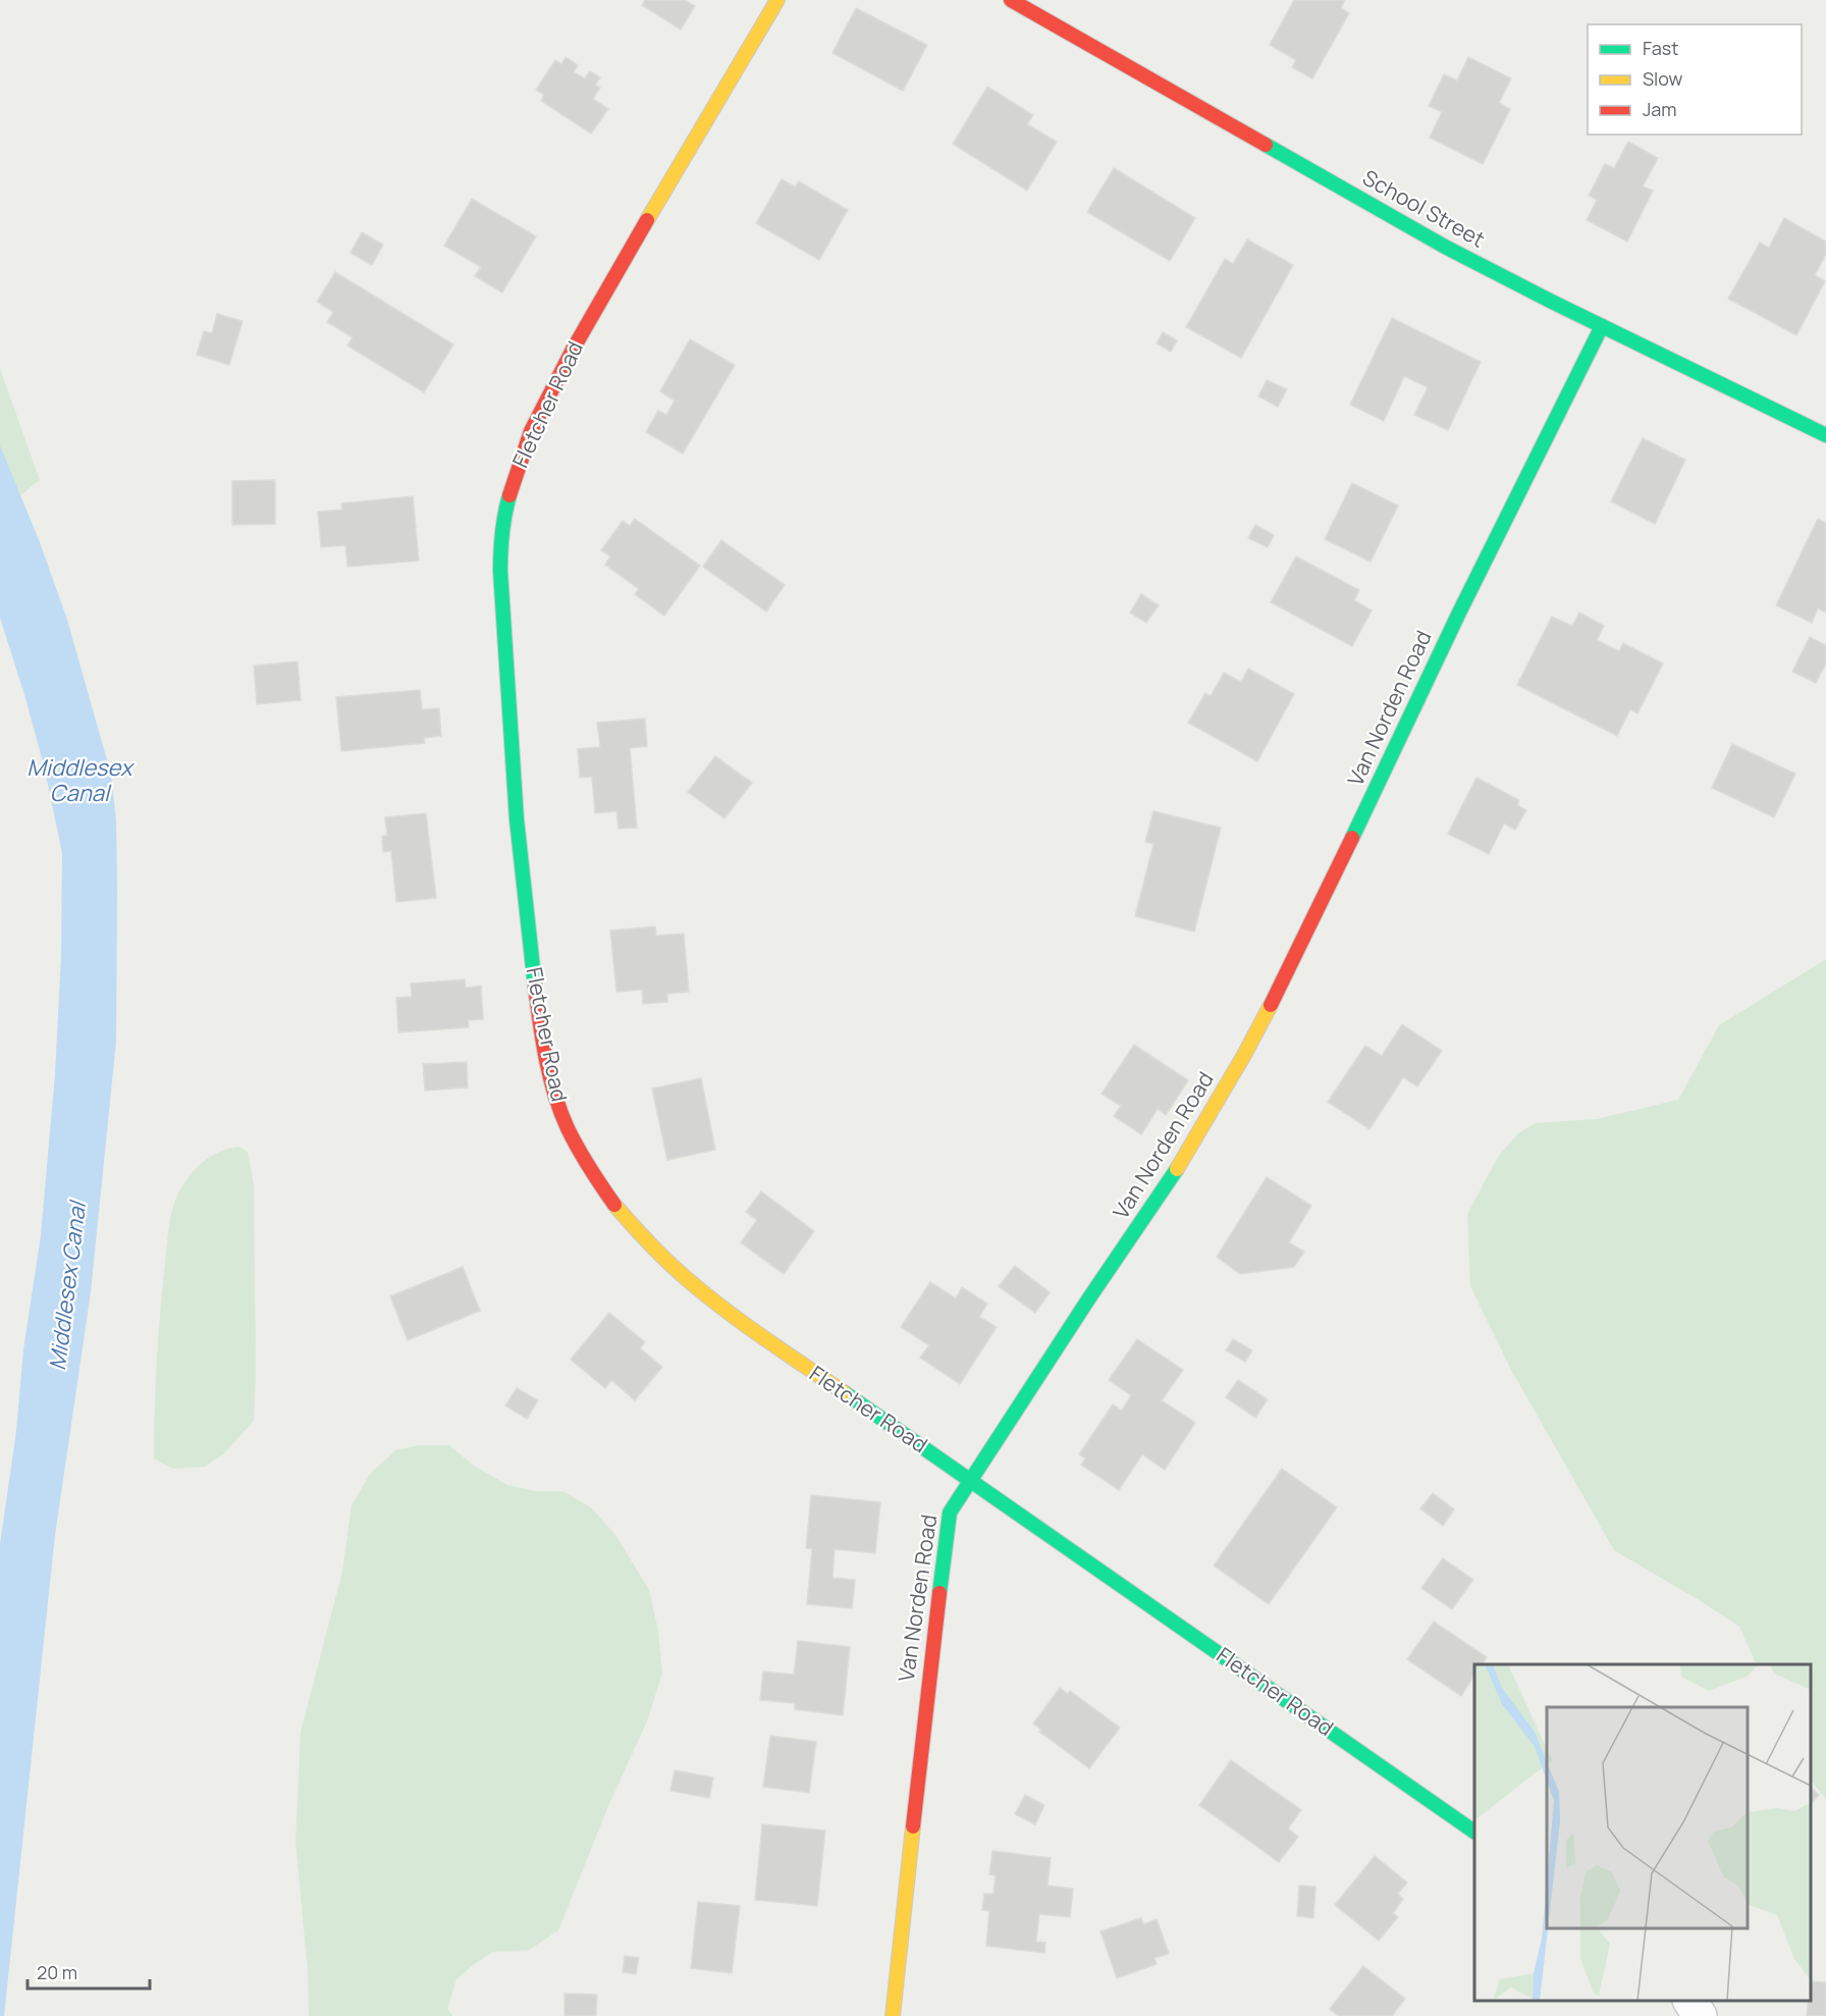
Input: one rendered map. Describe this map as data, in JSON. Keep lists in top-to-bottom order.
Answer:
{
  "streets": {
    "street": ["School Street", "Fletcher Road", "Van Norden Road"]
  },
  "crossings": [
    ["School Street", "Van Norden Road"],
    ["Fletcher Road", "Van Norden Road"]
  ],
  "water": ["Middlesex Canal"],
  "legend": ["Fast", "Slow", "Jam"],
  "scale_bar": "20 m"
}
